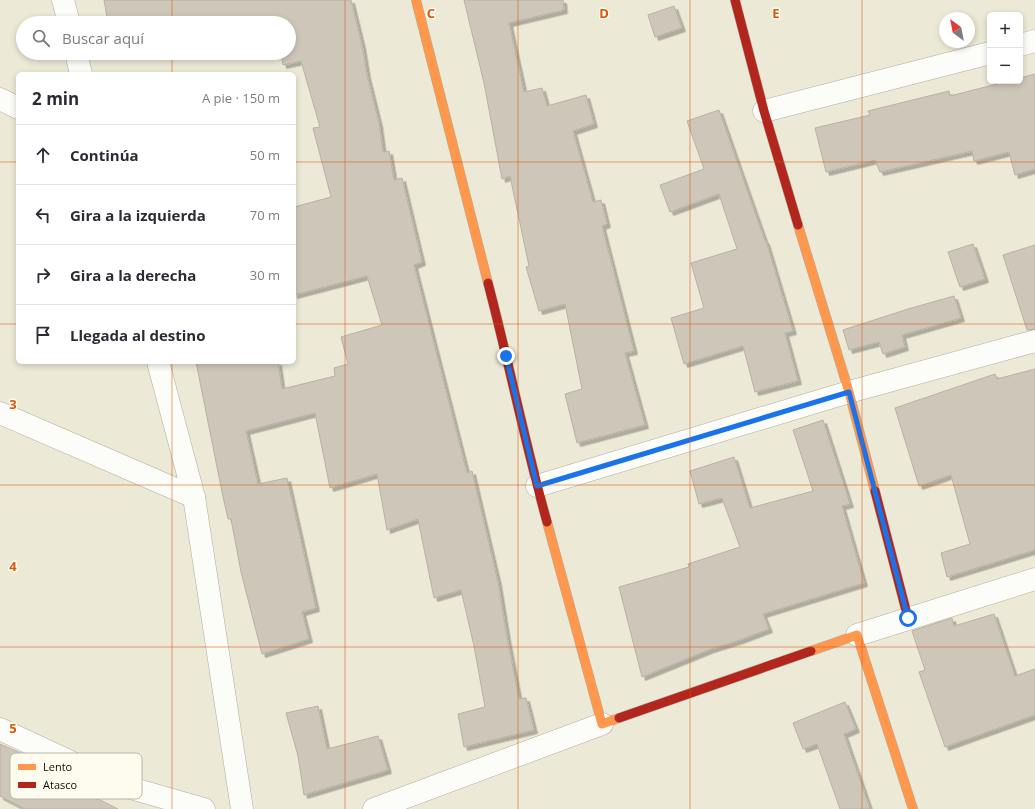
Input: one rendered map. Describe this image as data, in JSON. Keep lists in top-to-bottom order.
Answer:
{
  "legend": ["Lento", "Atasco"],
  "north": "top left",
  "page": {
    "map_buttons": ["+", "−"],
    "search": "Buscar aquí",
    "heading": ["2 min", "A pie · 150 m"],
    "list": [
      ["Continúa", "50 m"],
      ["Gira a la izquierda", "70 m"],
      ["Gira a la derecha", "30 m"],
      "Llegada al destino"
    ]
  },
  "grid": {
    "columns": ["C", "D", "E"],
    "rows": ["3", "4", "5"]
  }
}
